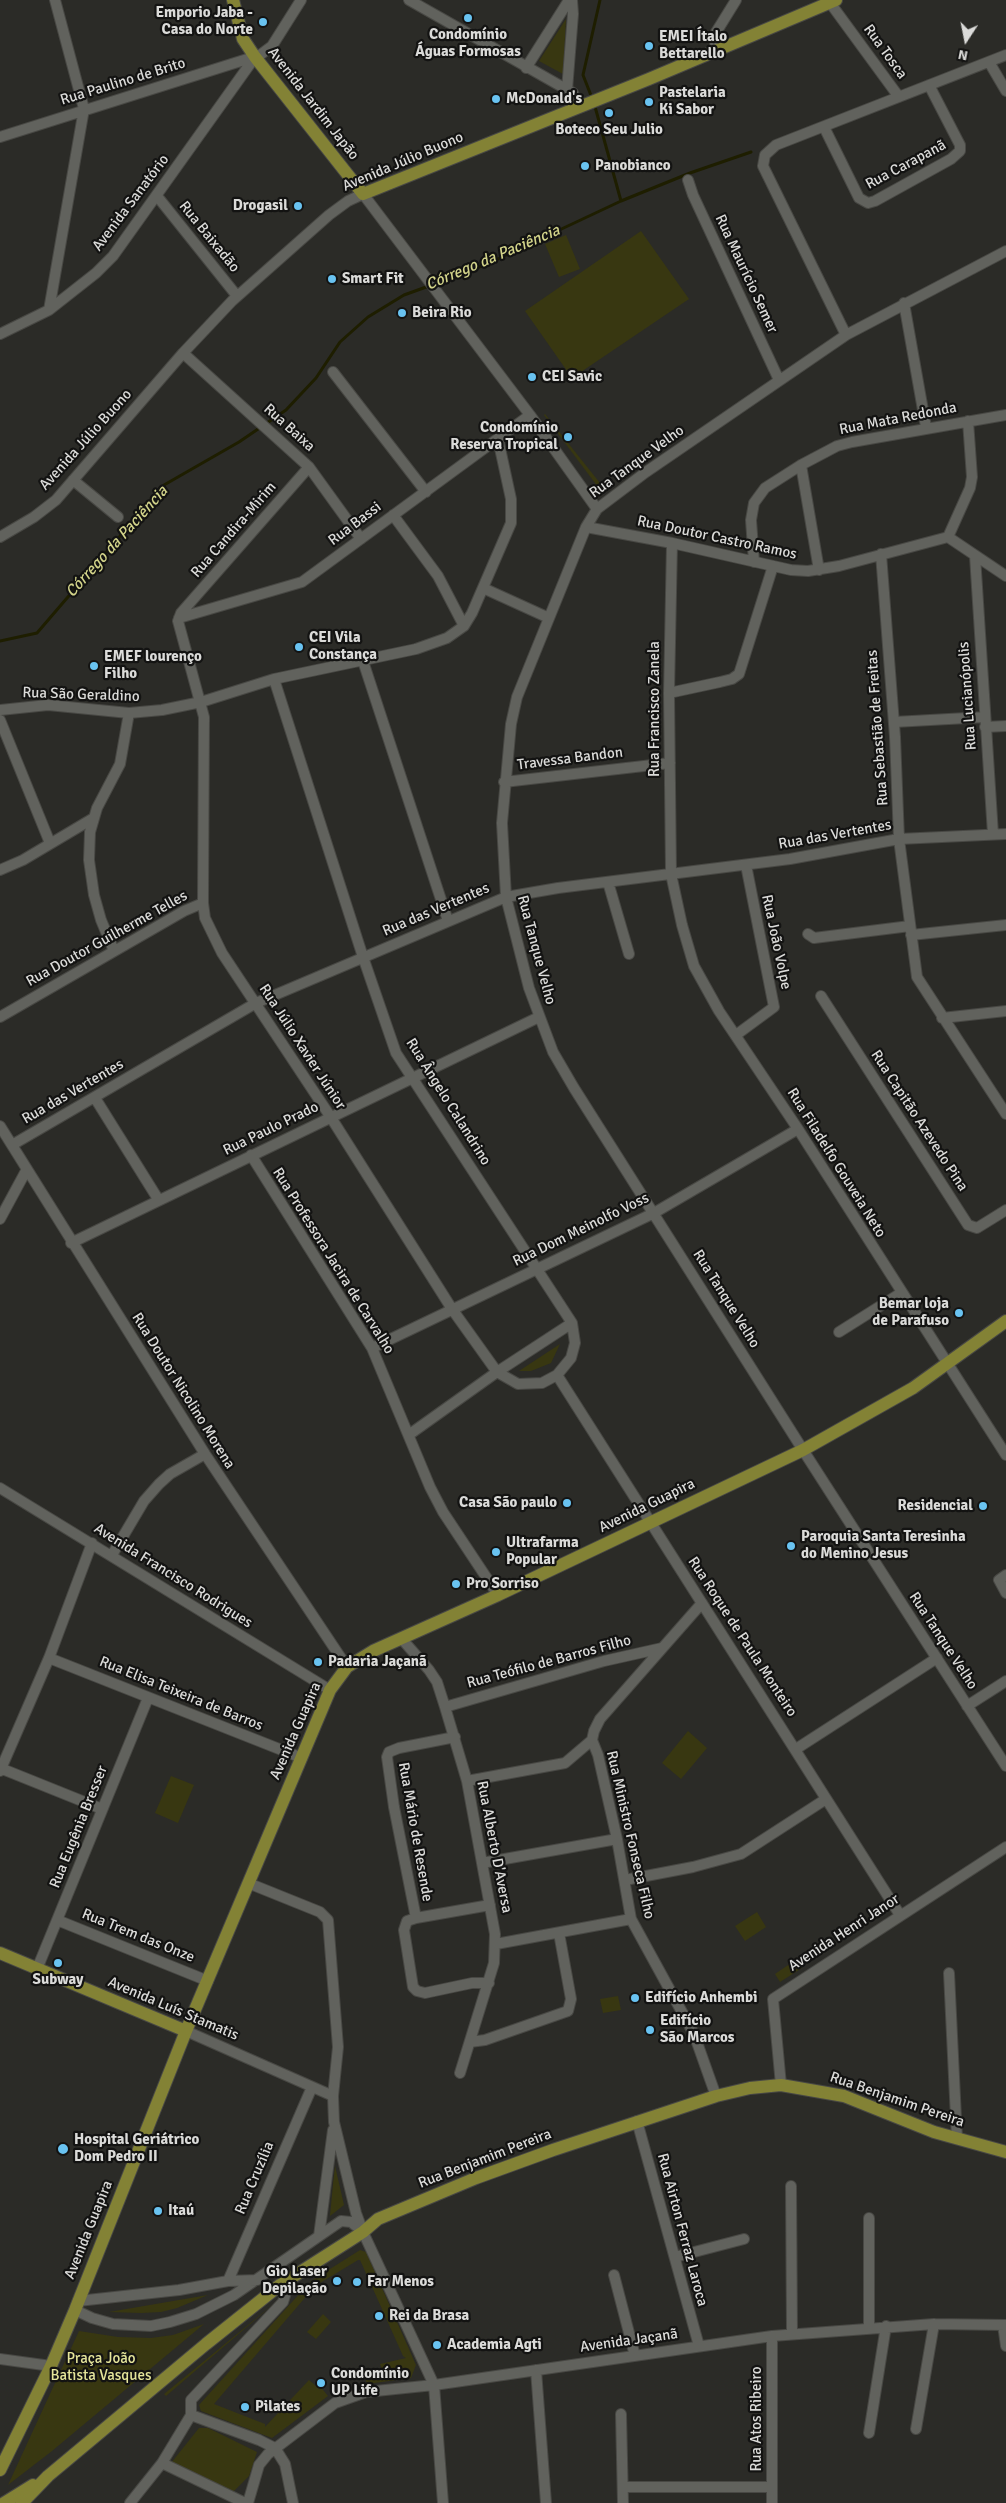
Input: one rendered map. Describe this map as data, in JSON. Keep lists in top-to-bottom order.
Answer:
{
  "streets": {
    "main road": [
      "Avenida Jardim Japão",
      "Avenida Júlio Buono",
      "Avenida Guapira",
      "Avenida Luís Stamatis",
      "Rua Benjamim Pereira"
    ],
    "street": [
      "Rua Tosca",
      "Rua Paulino de Brito",
      "Rua Carapanã",
      "Avenida Sanatório",
      "Rua Baixadão",
      "Rua Maurício Semer",
      "Rua Mata Redonda",
      "Rua Baixa",
      "Rua Tanque Velho",
      "Rua Bassi",
      "Rua Candira-Mirim",
      "Rua Doutor Castro Ramos",
      "Rua São Geraldino",
      "Rua Lucianópolis",
      "Rua Francisco Zanela",
      "Rua Sebastião de Freitas",
      "Travessa Bandon",
      "Rua das Vertentes",
      "Rua Doutor Guilherme Telles",
      "Rua João Volpe",
      "Rua Júlio Xavier Júnior",
      "Rua Ângelo Calandrino",
      "Rua Capitão Azevedo Pina",
      "Rua Paulo Prado",
      "Rua Filadelfo Gouveia Neto",
      "Rua Dom Meinolfo Voss",
      "Rua Professora Jacira de Carvalho",
      "Rua Doutor Nicolino Morena",
      "Avenida Francisco Rodrigues",
      "Rua Roque de Paula Monteiro",
      "Rua Teófilo de Barros Filho",
      "Rua Elisa Teixeira de Barros",
      "Rua Eugênia Bresser",
      "Rua Mário de Resende",
      "Rua Ministro Fonseca Filho",
      "Rua Alberto D'Aversa",
      "Avenida Henri Janor",
      "Rua Trem das Onze",
      "Rua Cruzília",
      "Rua Airton Ferraz Laroca",
      "Avenida Jaçanã",
      "Rua Atos Ribeiro"
    ]
  },
  "crossings": [
    ["Rua Tosca", "Avenida Júlio Buono"],
    ["Rua Paulino de Brito", "Avenida Jardim Japão"],
    ["Rua Paulino de Brito", "Avenida Sanatório"],
    ["Avenida Jardim Japão", "Avenida Júlio Buono"],
    ["Avenida Jardim Japão", "Avenida Sanatório"],
    ["Avenida Jardim Japão", "Rua Tanque Velho"],
    ["Avenida Jardim Japão", "Rua Bassi"],
    ["Avenida Júlio Buono", "Rua Baixadão"],
    ["Avenida Júlio Buono", "Rua Baixa"],
    ["Avenida Sanatório", "Rua Baixadão"],
    ["Rua Maurício Semer", "Rua Tanque Velho"],
    ["Rua Mata Redonda", "Rua Doutor Castro Ramos"],
    ["Rua Baixa", "Rua Bassi"],
    ["Rua Baixa", "Rua Candira-Mirim"],
    ["Rua Tanque Velho", "Rua Doutor Castro Ramos"],
    ["Rua Tanque Velho", "Travessa Bandon"],
    ["Rua Tanque Velho", "Rua das Vertentes"],
    ["Rua Tanque Velho", "Rua Paulo Prado"],
    ["Rua Tanque Velho", "Rua Dom Meinolfo Voss"],
    ["Rua Tanque Velho", "Avenida Guapira"],
    ["Rua Bassi", "Rua Candira-Mirim"],
    ["Rua Bassi", "Rua São Geraldino"],
    ["Rua Bassi", "Rua Júlio Xavier Júnior"],
    ["Rua Candira-Mirim", "Rua Júlio Xavier Júnior"],
    ["Rua Doutor Castro Ramos", "Rua Francisco Zanela"],
    ["Rua Doutor Castro Ramos", "Rua Sebastião de Freitas"],
    ["Rua São Geraldino", "Rua Júlio Xavier Júnior"],
    ["Rua São Geraldino", "Rua Ângelo Calandrino"],
    ["Rua Lucianópolis", "Rua das Vertentes"],
    ["Rua Francisco Zanela", "Travessa Bandon"],
    ["Rua Francisco Zanela", "Rua das Vertentes"],
    ["Rua Francisco Zanela", "Rua Filadelfo Gouveia Neto"],
    ["Rua Sebastião de Freitas", "Rua das Vertentes"],
    ["Rua das Vertentes", "Rua João Volpe"],
    ["Rua das Vertentes", "Rua Júlio Xavier Júnior"],
    ["Rua das Vertentes", "Rua Ângelo Calandrino"],
    ["Rua das Vertentes", "Rua Filadelfo Gouveia Neto"],
    ["Rua das Vertentes", "Rua Doutor Nicolino Morena"],
    ["Rua Doutor Guilherme Telles", "Rua Júlio Xavier Júnior"],
    ["Rua João Volpe", "Rua Filadelfo Gouveia Neto"],
    ["Rua Júlio Xavier Júnior", "Rua Paulo Prado"],
    ["Rua Júlio Xavier Júnior", "Rua Dom Meinolfo Voss"],
    ["Rua Ângelo Calandrino", "Rua Paulo Prado"],
    ["Rua Ângelo Calandrino", "Rua Dom Meinolfo Voss"],
    ["Rua Paulo Prado", "Rua Professora Jacira de Carvalho"],
    ["Rua Paulo Prado", "Rua Doutor Nicolino Morena"],
    ["Rua Filadelfo Gouveia Neto", "Rua Dom Meinolfo Voss"],
    ["Rua Filadelfo Gouveia Neto", "Avenida Guapira"],
    ["Rua Dom Meinolfo Voss", "Rua Professora Jacira de Carvalho"],
    ["Rua Professora Jacira de Carvalho", "Avenida Guapira"],
    ["Rua Doutor Nicolino Morena", "Avenida Guapira"],
    ["Avenida Guapira", "Avenida Francisco Rodrigues"],
    ["Avenida Guapira", "Rua Roque de Paula Monteiro"],
    ["Avenida Guapira", "Rua Elisa Teixeira de Barros"],
    ["Avenida Guapira", "Rua Alberto D'Aversa"],
    ["Avenida Guapira", "Rua Trem das Onze"],
    ["Avenida Guapira", "Avenida Luís Stamatis"],
    ["Rua Roque de Paula Monteiro", "Rua Ministro Fonseca Filho"],
    ["Rua Roque de Paula Monteiro", "Avenida Henri Janor"],
    ["Rua Teófilo de Barros Filho", "Rua Ministro Fonseca Filho"],
    ["Rua Teófilo de Barros Filho", "Rua Alberto D'Aversa"],
    ["Rua Elisa Teixeira de Barros", "Rua Eugênia Bresser"],
    ["Rua Eugênia Bresser", "Rua Trem das Onze"],
    ["Rua Eugênia Bresser", "Avenida Luís Stamatis"],
    ["Rua Mário de Resende", "Rua Alberto D'Aversa"],
    ["Rua Ministro Fonseca Filho", "Rua Benjamim Pereira"],
    ["Avenida Henri Janor", "Rua Benjamim Pereira"],
    ["Avenida Luís Stamatis", "Rua Cruzília"],
    ["Rua Benjamim Pereira", "Rua Airton Ferraz Laroca"],
    ["Rua Airton Ferraz Laroca", "Avenida Jaçanã"],
    ["Avenida Jaçanã", "Rua Atos Ribeiro"]
  ],
  "water": ["Córrego da Paciência"],
  "parks": ["Praça João Batista Vasques"],
  "places": [
    "Condomínio Águas Formosas",
    "Emporio Jaba - Casa do Norte",
    "EMEI Ítalo Bettarello",
    "McDonald's",
    "Pastelaria Ki Sabor",
    "Boteco Seu Julio",
    "Panobianco",
    "Drogasil",
    "Smart Fit",
    "Beira Rio",
    "CEI Savic",
    "Condomínio Reserva Tropical",
    "CEI Vila Constança",
    "EMEF lourenço Filho",
    "Bemar loja de Parafuso",
    "Casa São paulo",
    "Residencial",
    "Paroquia Santa Teresinha do Menino Jesus",
    "Ultrafarma Popular",
    "Pro Sorriso",
    "Padaria Jaçanã",
    "Subway",
    "Edifício Anhembi",
    "Edifício São Marcos",
    "Hospital Geriátrico Dom Pedro II",
    "Itaú",
    "Gio Laser Depilação",
    "Far Menos",
    "Rei da Brasa",
    "Academia Agti",
    "Condomínio UP Life",
    "Pilates"
  ],
  "north": "bottom"
}
